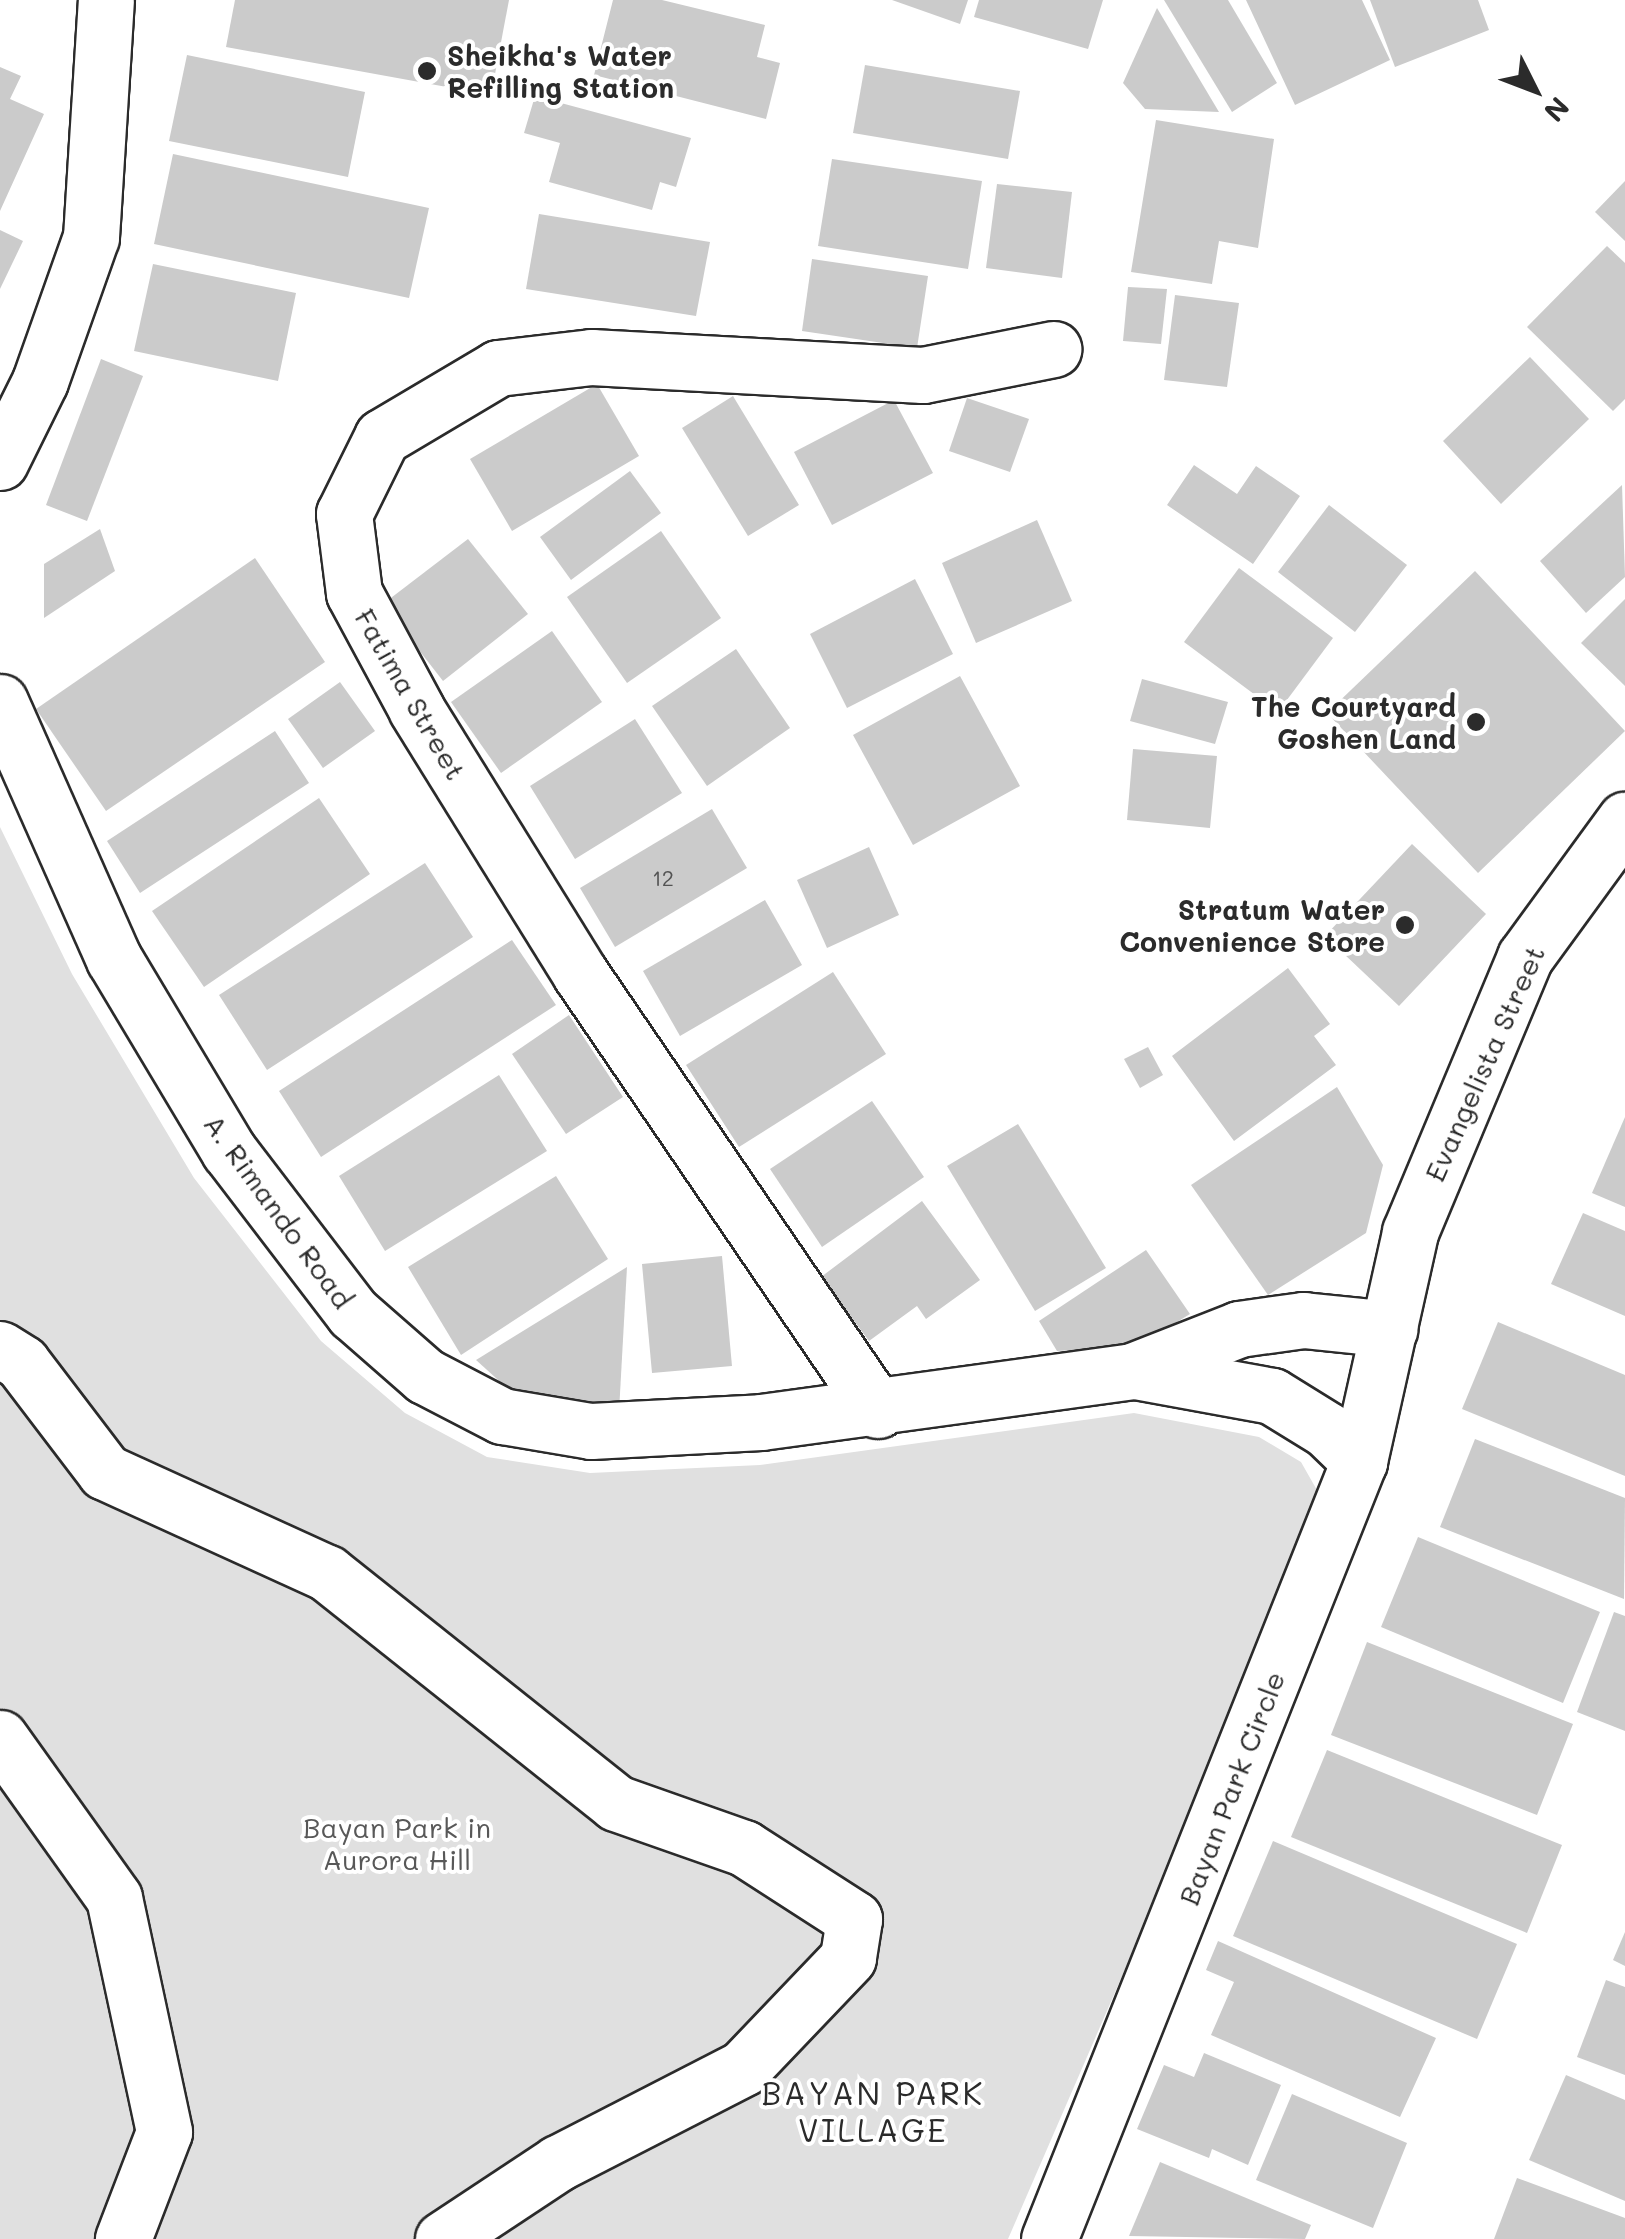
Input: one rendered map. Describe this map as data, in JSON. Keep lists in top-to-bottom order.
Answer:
{
  "streets": {
    "street": [
      "Fatima Street",
      "Evangelista Street",
      "A. Rimando Road",
      "Bayan Park Circle"
    ]
  },
  "crossings": [
    ["Fatima Street", "A. Rimando Road"],
    ["Evangelista Street", "A. Rimando Road"],
    ["Evangelista Street", "Bayan Park Circle"],
    ["A. Rimando Road", "Bayan Park Circle"]
  ],
  "districts": ["BAYAN PARK VILLAGE"],
  "parks": ["Bayan Park in Aurora Hill"],
  "places": ["Sheikha's Water Refilling Station", "The Courtyard Goshen Land", "Stratum Water Convenience Store"],
  "house_numbers": ["12"],
  "north": "bottom right"
}
